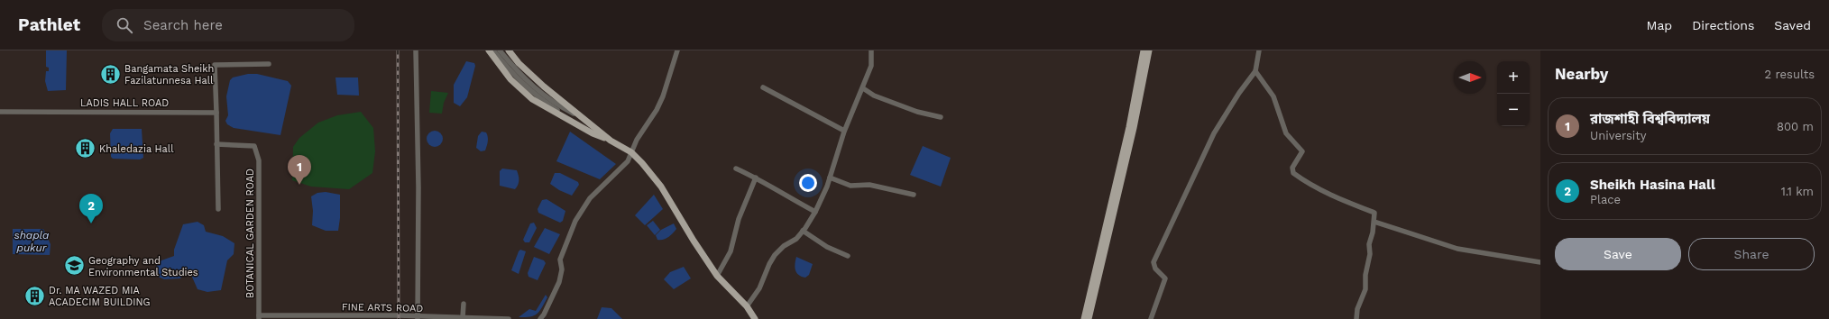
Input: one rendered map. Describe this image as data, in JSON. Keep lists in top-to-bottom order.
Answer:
{
  "streets": {
    "street": ["LADIS HALL ROAD", "BOTANICAL GARDEN ROAD", "FINE ARTS ROAD"]
  },
  "crossings": [
    ["BOTANICAL GARDEN ROAD", "FINE ARTS ROAD"]
  ],
  "water": ["shapla pukur"],
  "places": {
    "building": ["Bangamata Sheikh Fazilatunnesa Hall", "Khaledazia Hall", "Dr. MA WAZED MIA ACADECIM BUILDING"],
    "school or university": ["Geography and Environmental Studies"]
  },
  "north": "right",
  "page": {
    "header": "Pathlet",
    "search": "Search here",
    "nav": ["Map", "Directions", "Saved"],
    "heading": ["Nearby", "2 results"],
    "map_buttons": ["+", "−"],
    "list": [
      {
        "mark": "1",
        "name": "রাজশাহী বিশ্ববিদ্যালয়",
        "note": "University",
        "value": "800 m"
      },
      {
        "mark": "2",
        "name": "Sheikh Hasina Hall",
        "note": "Place",
        "value": "1.1 km"
      }
    ],
    "pins": ["1", "2"],
    "buttons": ["Save", "Share"]
  }
}
